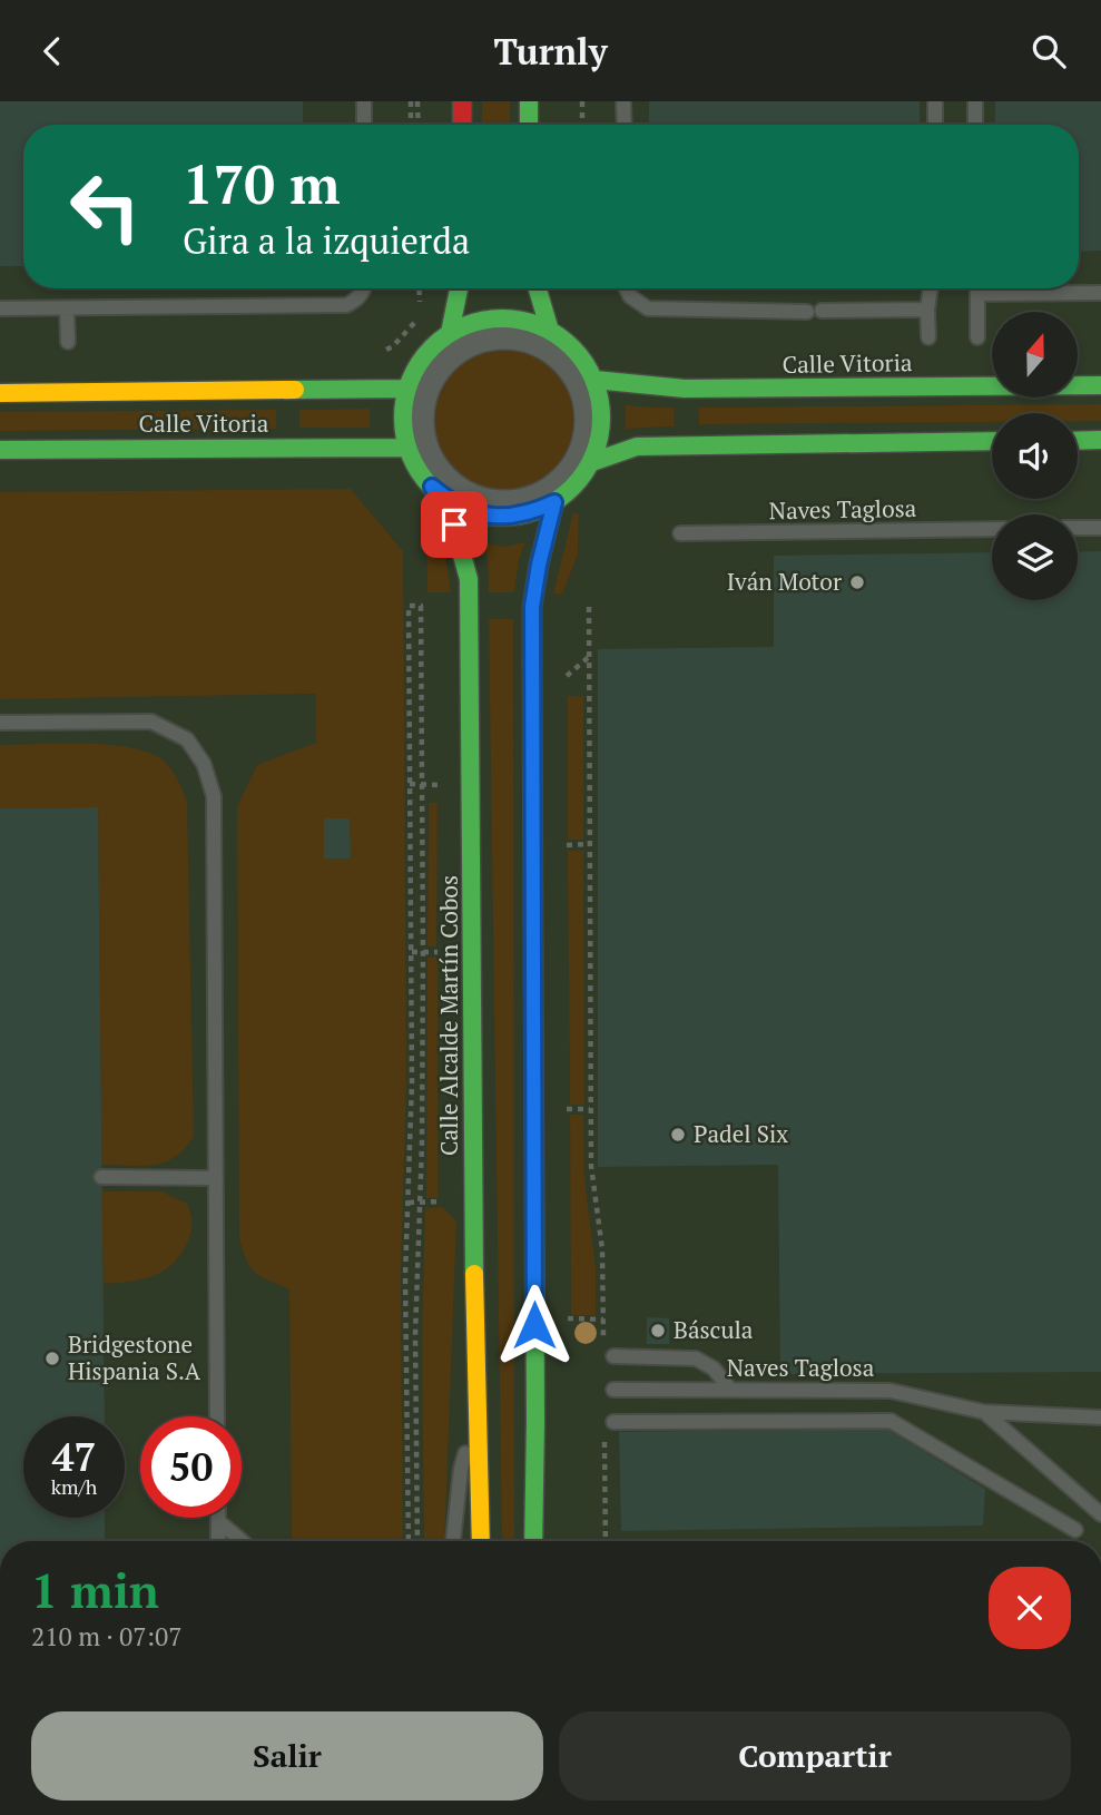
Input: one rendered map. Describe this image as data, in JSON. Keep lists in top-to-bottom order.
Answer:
{
  "streets": {
    "main road": ["Calle Vitoria", "Calle Alcalde Martín Cobos"],
    "lane": ["Naves Taglosa"]
  },
  "crossings": [
    ["Calle Vitoria", "Calle Alcalde Martín Cobos"]
  ],
  "places": [
    "Iván Motor",
    "Padel Six",
    "Báscula",
    "Bridgestone Hispania S.A"
  ],
  "north": "top",
  "page": {
    "header": "Turnly",
    "turn": ["170 m", "Gira a la izquierda"],
    "speed": "47 km/h",
    "limit": "50",
    "heading": ["1 min", "210 m · 07:07"],
    "buttons": ["Salir", "Compartir"]
  }
}
